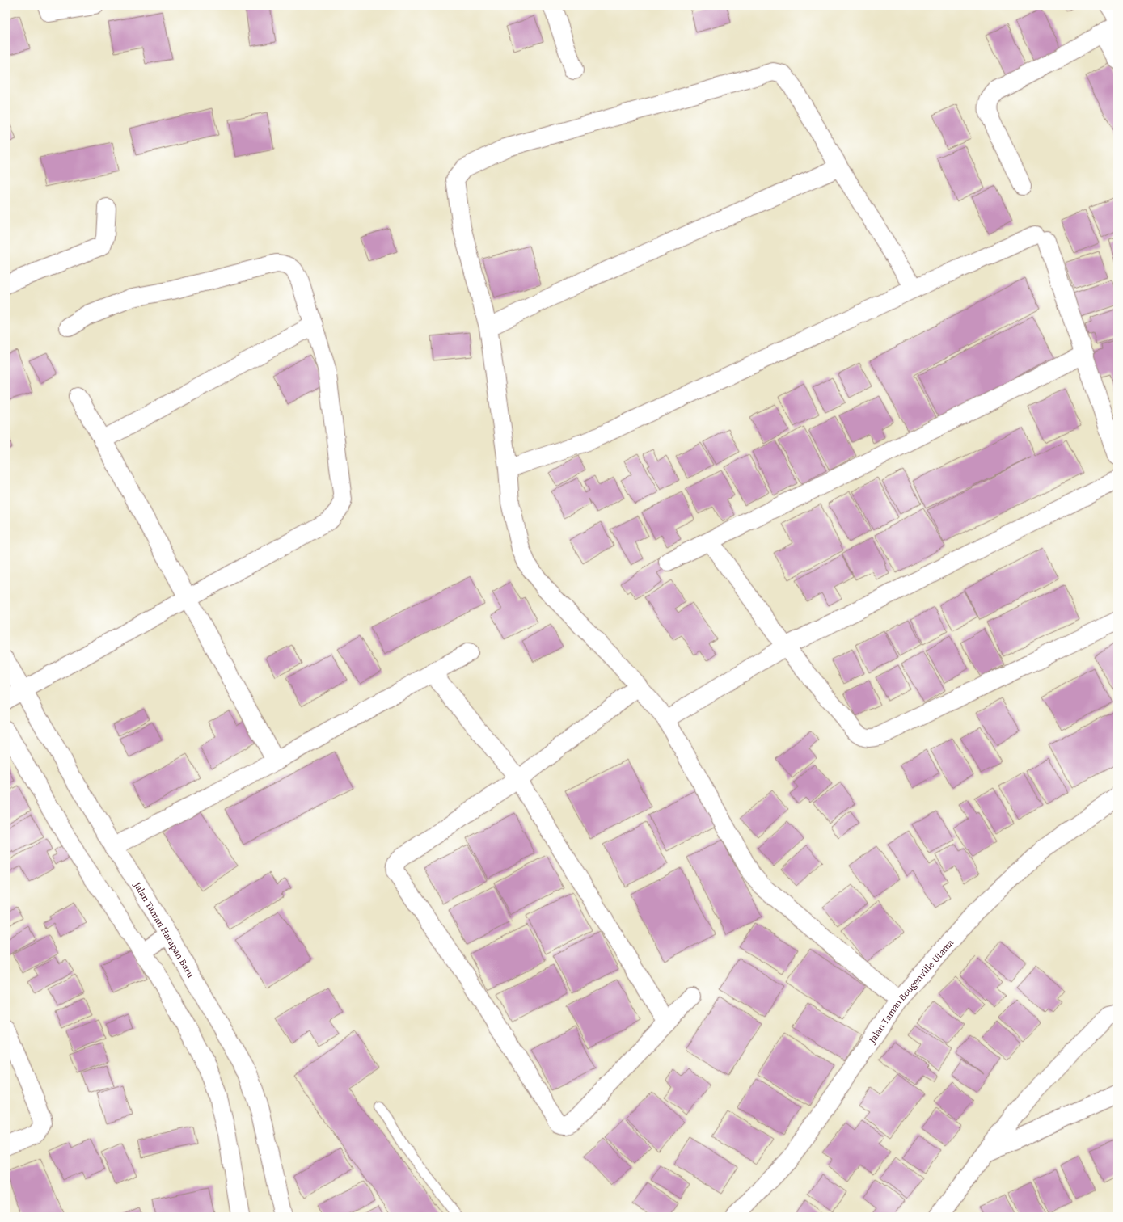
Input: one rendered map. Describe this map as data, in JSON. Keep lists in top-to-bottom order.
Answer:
{
  "streets": {
    "street": ["Jalan Taman Harapan Baru", "Jalan Taman Bougenville Utama"]
  }
}
